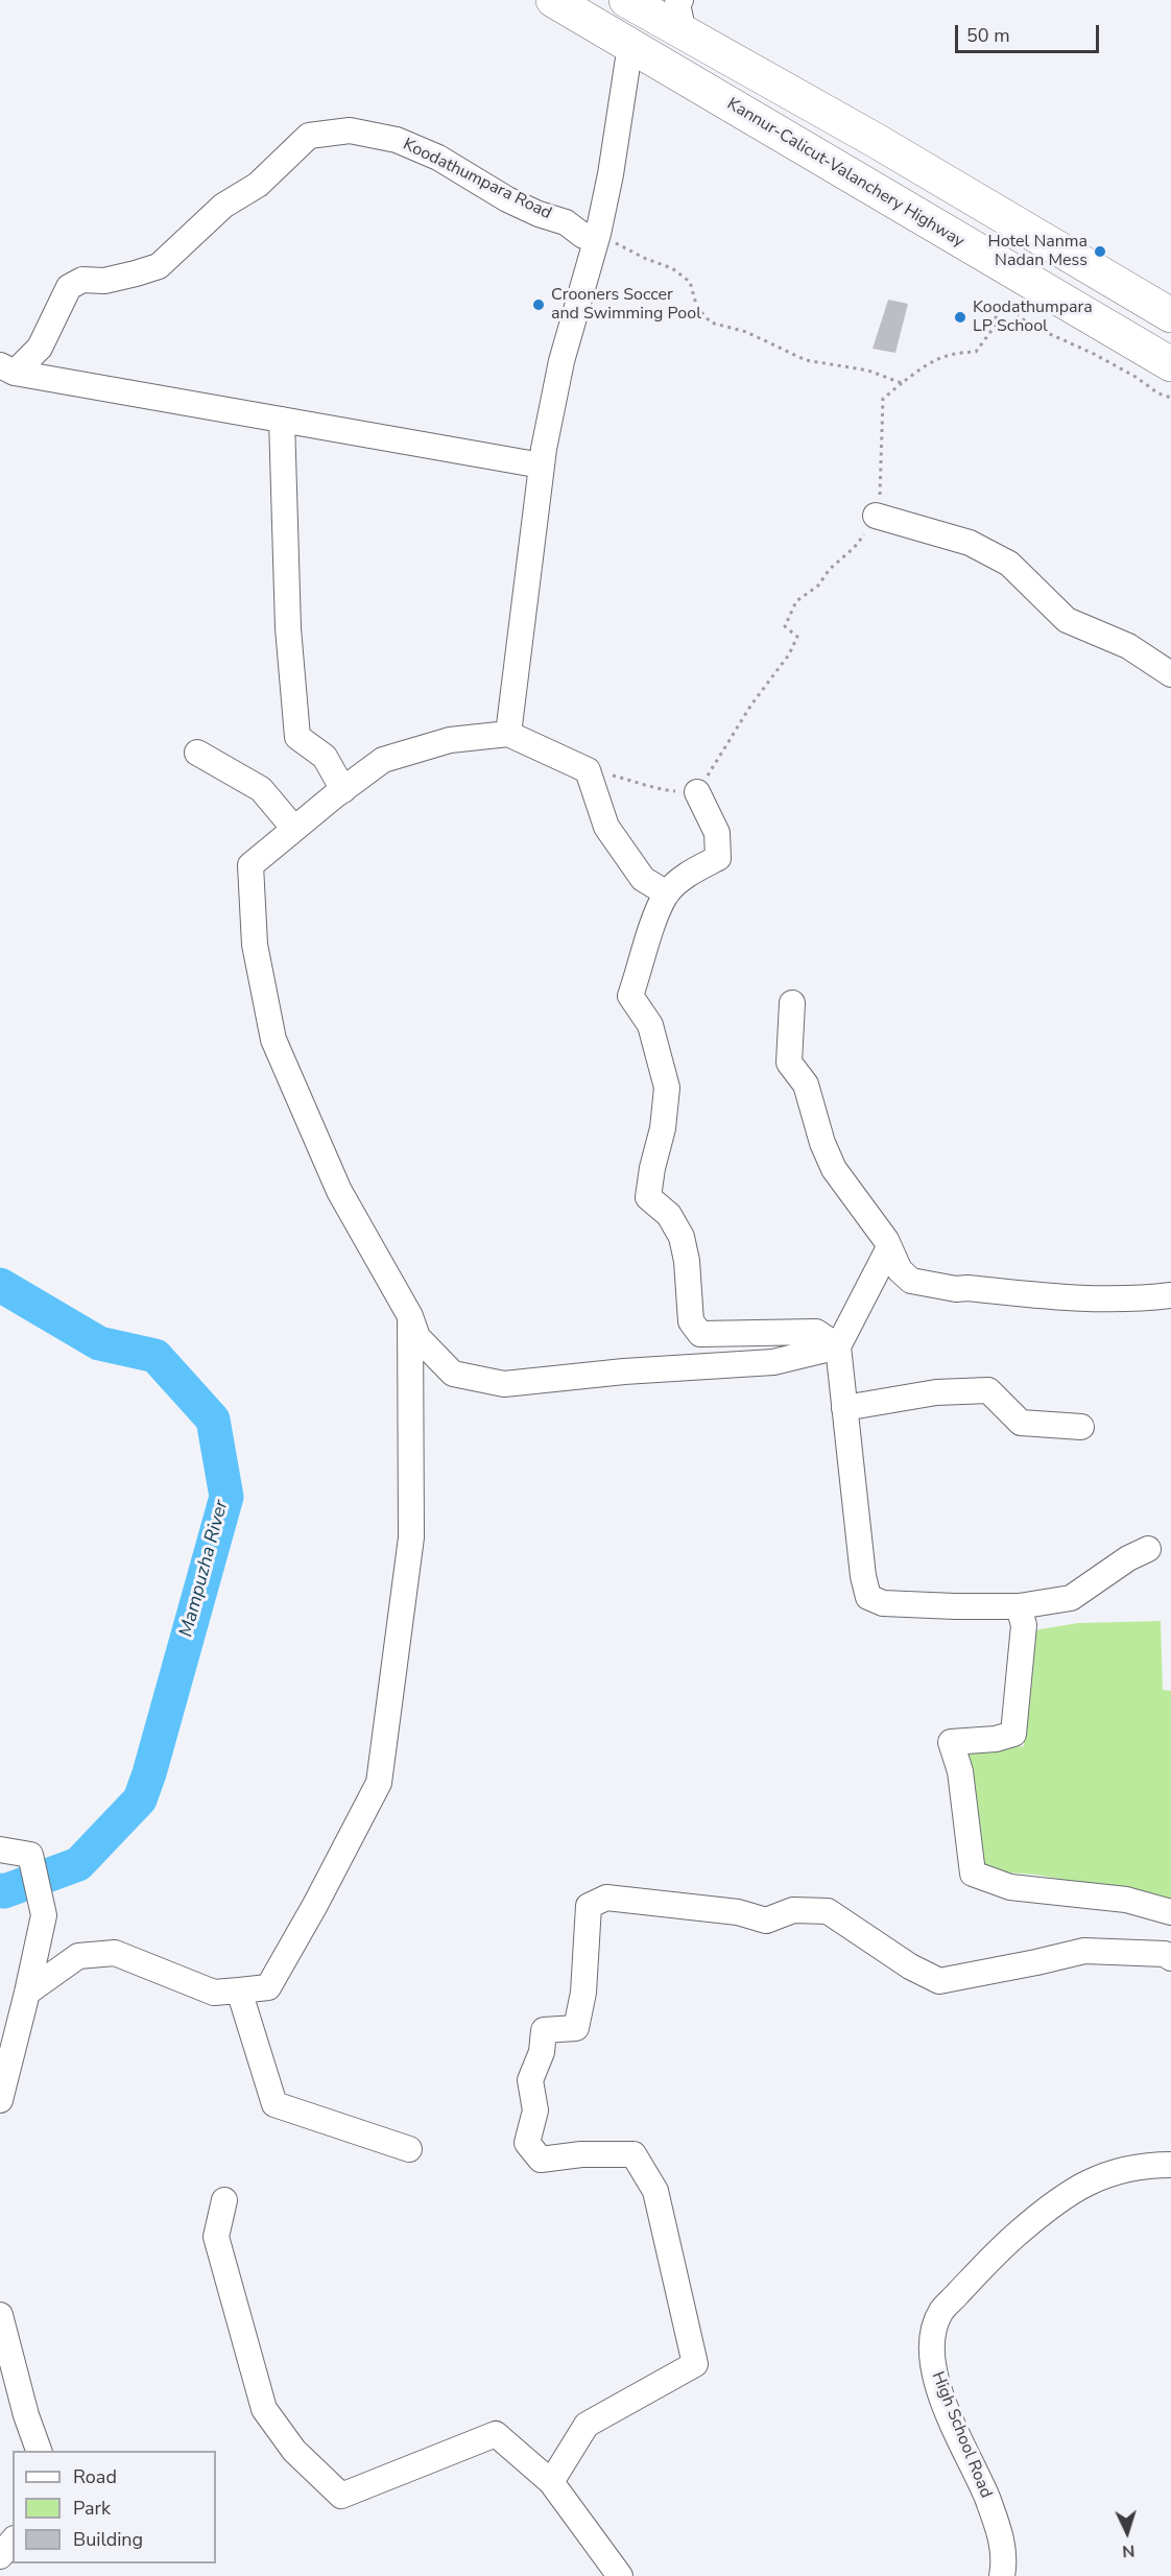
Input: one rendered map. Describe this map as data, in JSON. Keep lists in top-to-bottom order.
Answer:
{
  "streets": {
    "highway": ["Kannur-Calicut-Valanchery Highway"],
    "street": ["Koodathumpara Road", "High School Road"]
  },
  "water": ["Mampuzha River"],
  "places": ["Hotel Nanma Nadan Mess", "Crooners Soccer and Swimming Pool", "Koodathumpara LP School"],
  "legend": ["Road", "Park", "Building"],
  "scale_bar": "50 m",
  "north": "bottom"
}
